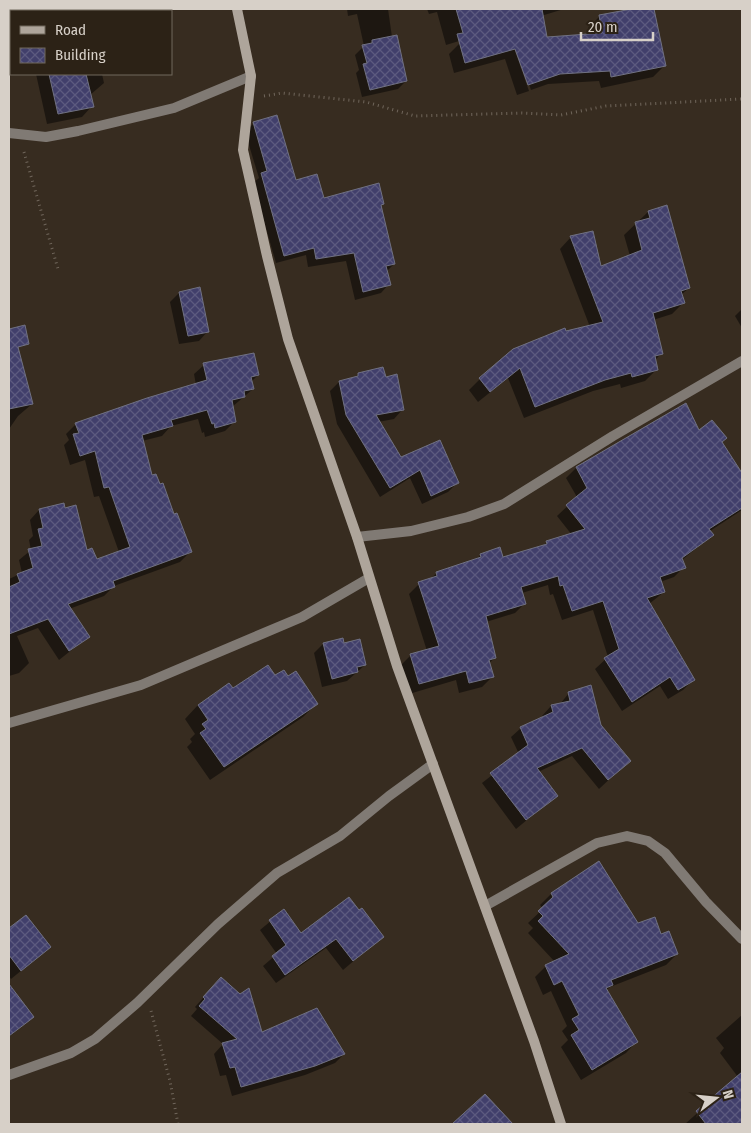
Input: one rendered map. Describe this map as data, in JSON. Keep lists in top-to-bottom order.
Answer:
{
  "legend": ["Road", "Building"],
  "scale_bar": "20 m",
  "north": "right"
}
